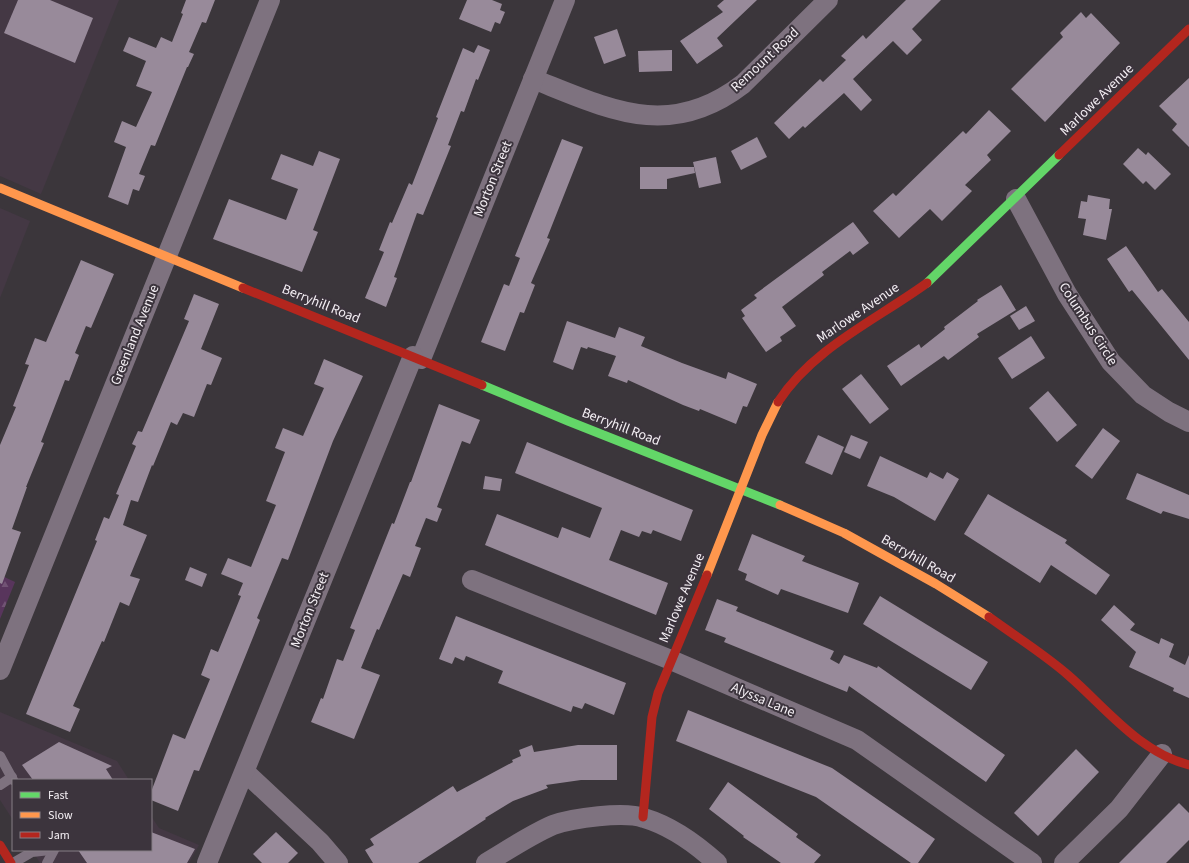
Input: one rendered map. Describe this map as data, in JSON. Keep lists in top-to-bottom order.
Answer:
{
  "streets": {
    "street": [
      "Remount Road",
      "Marlowe Avenue",
      "Morton Street",
      "Berryhill Road",
      "Columbus Circle",
      "Greenland Avenue",
      "Alyssa Lane"
    ]
  },
  "crossings": [
    ["Remount Road", "Morton Street"],
    ["Marlowe Avenue", "Berryhill Road"],
    ["Marlowe Avenue", "Columbus Circle"],
    ["Marlowe Avenue", "Alyssa Lane"],
    ["Morton Street", "Berryhill Road"],
    ["Berryhill Road", "Greenland Avenue"]
  ],
  "legend": ["Fast", "Slow", "Jam"]
}
